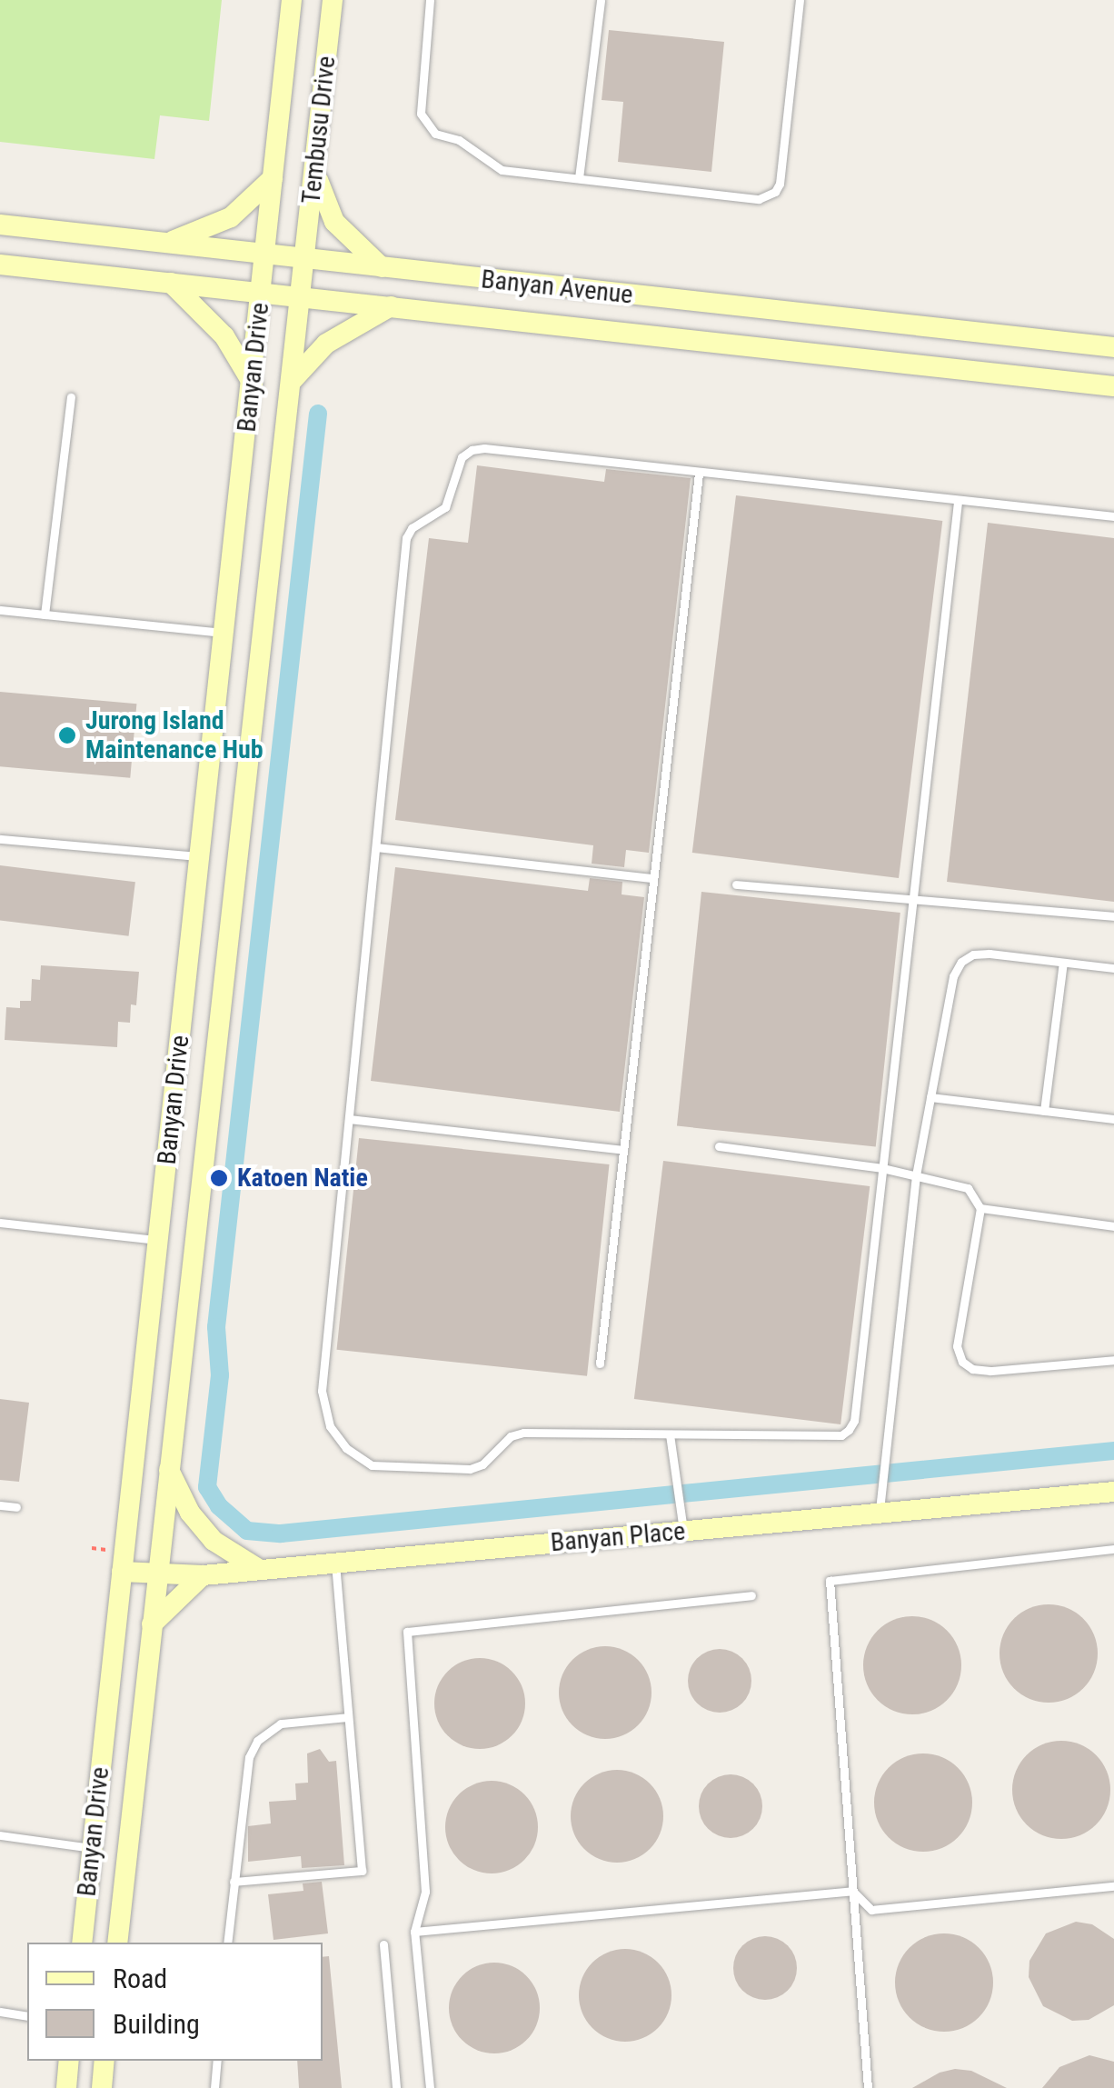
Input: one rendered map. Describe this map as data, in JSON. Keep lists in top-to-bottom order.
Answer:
{
  "streets": {
    "street": [
      "Tembusu Drive",
      "Banyan Avenue",
      "Banyan Drive",
      "Banyan Place"
    ]
  },
  "crossings": [
    ["Tembusu Drive", "Banyan Avenue"],
    ["Tembusu Drive", "Banyan Drive"],
    ["Banyan Avenue", "Banyan Drive"],
    ["Banyan Drive", "Banyan Place"]
  ],
  "places": ["Jurong Island Maintenance Hub", "Katoen Natie"],
  "legend": ["Road", "Building"]
}
